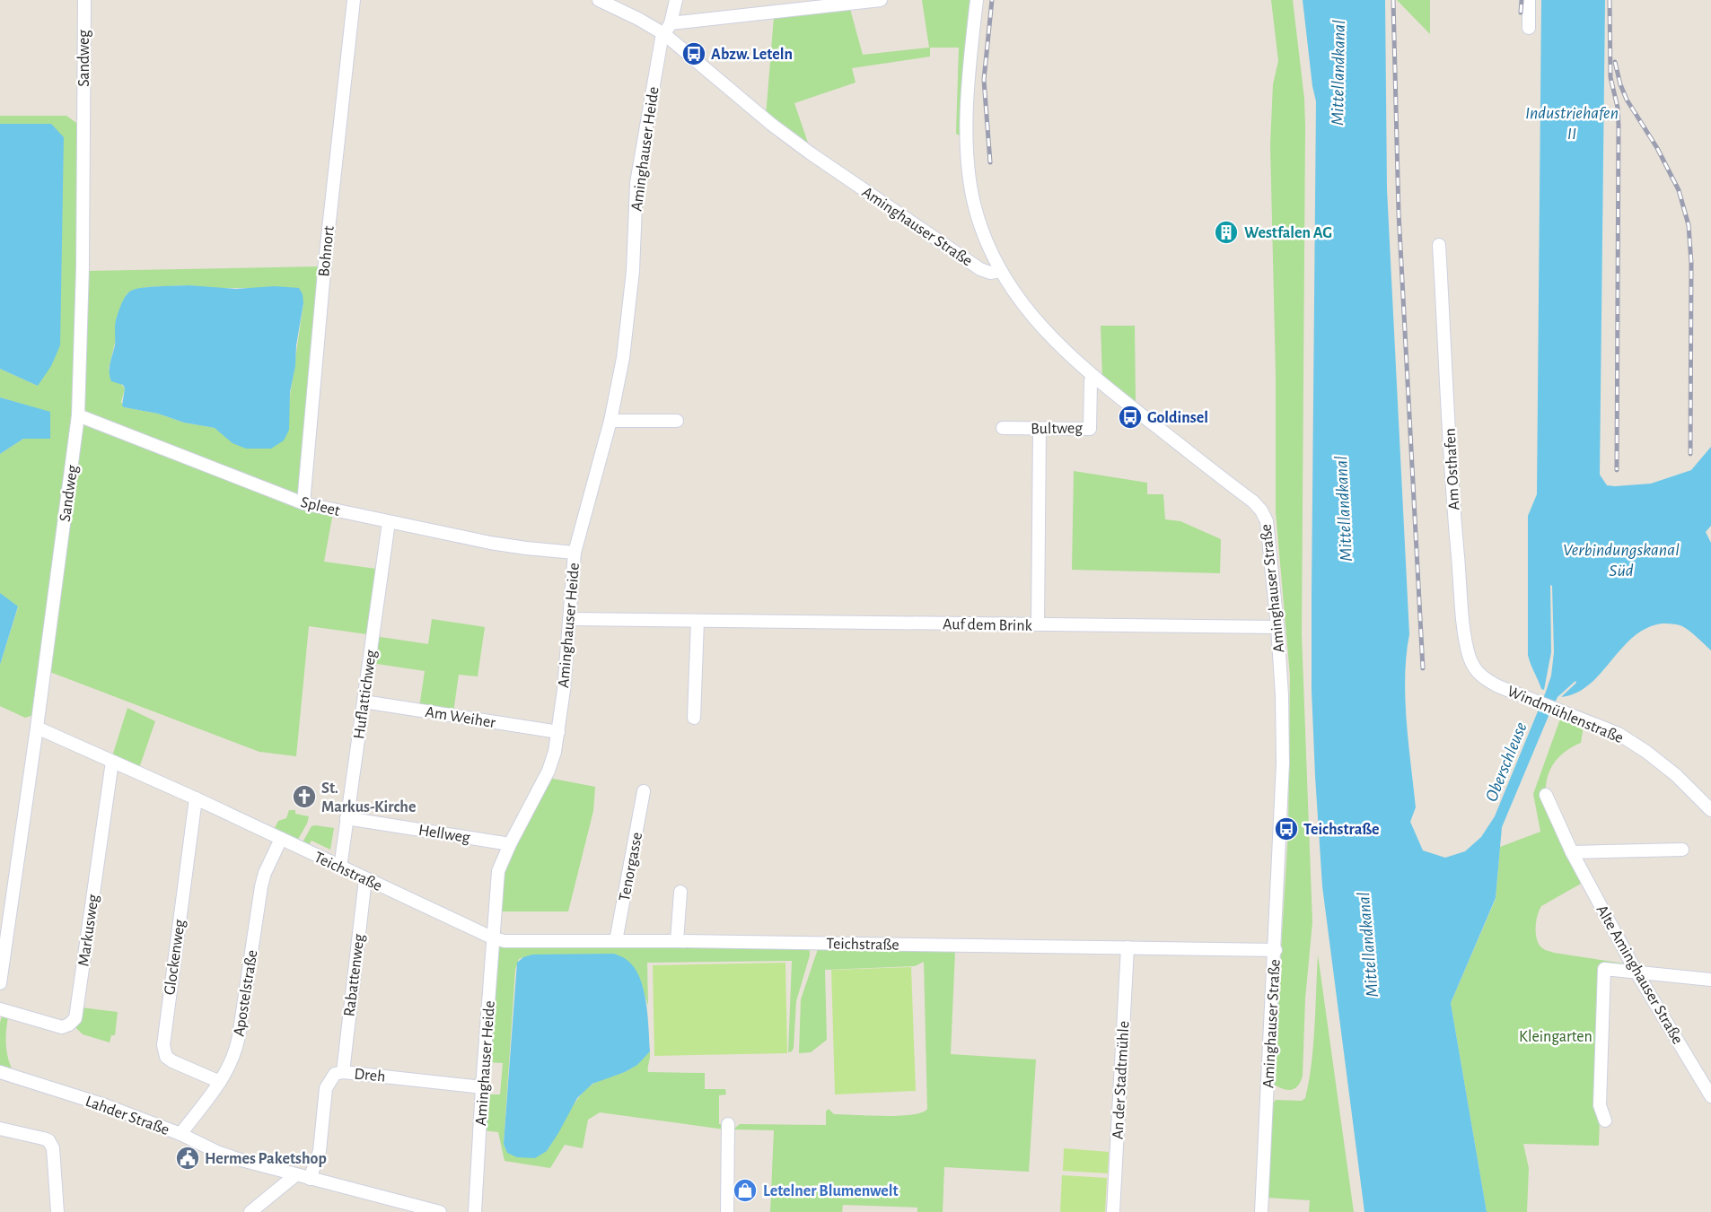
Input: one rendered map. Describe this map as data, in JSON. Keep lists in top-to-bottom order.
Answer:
{
  "streets": {
    "street": [
      "Sandweg",
      "Aminghauser Heide",
      "Aminghauser Straße",
      "Bohnort",
      "Bultweg",
      "Am Osthafen",
      "Spleet",
      "Auf dem Brink",
      "Huflattichweg",
      "Windmühlenstraße",
      "Am Weiher",
      "Hellweg",
      "Tenorgasse",
      "Teichstraße",
      "Markusweg",
      "Glockenweg",
      "Alte Aminghauser Straße",
      "Rabattenweg",
      "Apostelstraße",
      "Dreh",
      "An der Stadtmühle",
      "Lahder Straße"
    ]
  },
  "crossings": [
    ["Sandweg", "Spleet"],
    ["Sandweg", "Teichstraße"],
    ["Aminghauser Heide", "Aminghauser Straße"],
    ["Aminghauser Heide", "Spleet"],
    ["Aminghauser Heide", "Auf dem Brink"],
    ["Aminghauser Heide", "Am Weiher"],
    ["Aminghauser Heide", "Hellweg"],
    ["Aminghauser Heide", "Teichstraße"],
    ["Aminghauser Heide", "Dreh"],
    ["Aminghauser Straße", "Bultweg"],
    ["Aminghauser Straße", "Auf dem Brink"],
    ["Aminghauser Straße", "Teichstraße"],
    ["Bohnort", "Spleet"],
    ["Am Osthafen", "Windmühlenstraße"],
    ["Spleet", "Huflattichweg"],
    ["Huflattichweg", "Am Weiher"],
    ["Huflattichweg", "Hellweg"],
    ["Huflattichweg", "Teichstraße"],
    ["Tenorgasse", "Teichstraße"],
    ["Teichstraße", "Markusweg"],
    ["Teichstraße", "Glockenweg"],
    ["Teichstraße", "Rabattenweg"],
    ["Teichstraße", "Apostelstraße"],
    ["Teichstraße", "An der Stadtmühle"],
    ["Glockenweg", "Apostelstraße"],
    ["Rabattenweg", "Dreh"],
    ["Apostelstraße", "Lahder Straße"],
    ["Dreh", "Lahder Straße"]
  ],
  "water": [
    "Mittellandkanal",
    "Industriehafen II",
    "Verbindungskanal Süd",
    "Oberschleuse"
  ],
  "parks": ["Kleingarten"],
  "places": {
    "bus stop": ["Abzw. Leteln", "Goldinsel", "Teichstraße"],
    "building": ["Westfalen AG"],
    "church": ["St. Markus-Kirche"],
    "public building": ["Hermes Paketshop"],
    "shop": ["Letelner Blumenwelt"]
  }
}
